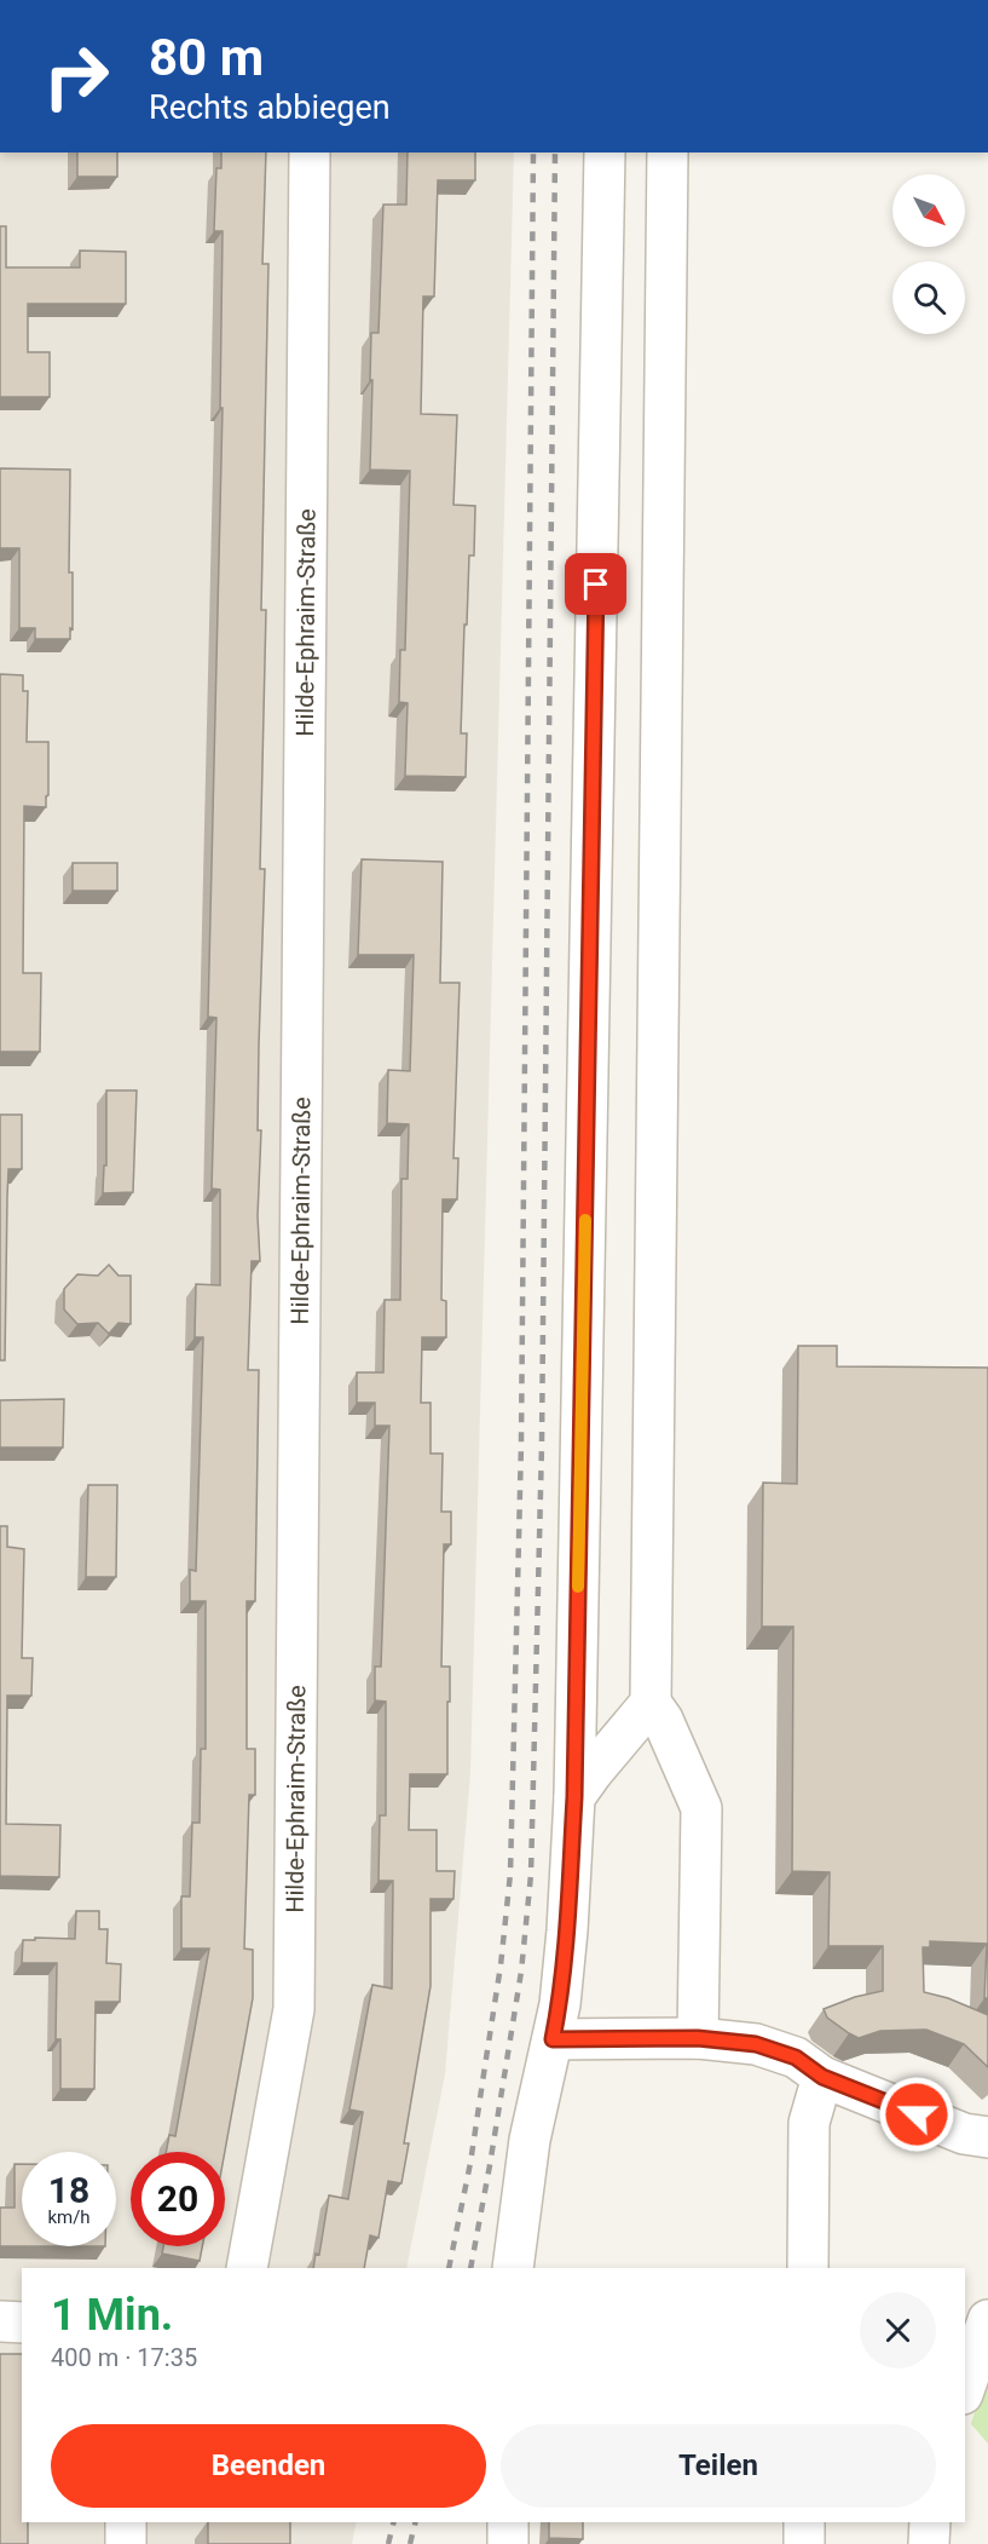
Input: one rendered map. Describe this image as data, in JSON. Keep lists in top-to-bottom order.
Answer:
{
  "streets": {
    "street": ["Hilde-Ephraim-Straße"]
  },
  "north": "bottom right",
  "page": {
    "turn": ["80 m", "Rechts abbiegen"],
    "speed": "18 km/h",
    "limit": "20",
    "heading": ["1 Min.", "400 m · 17:35"],
    "buttons": ["Beenden", "Teilen"]
  }
}
